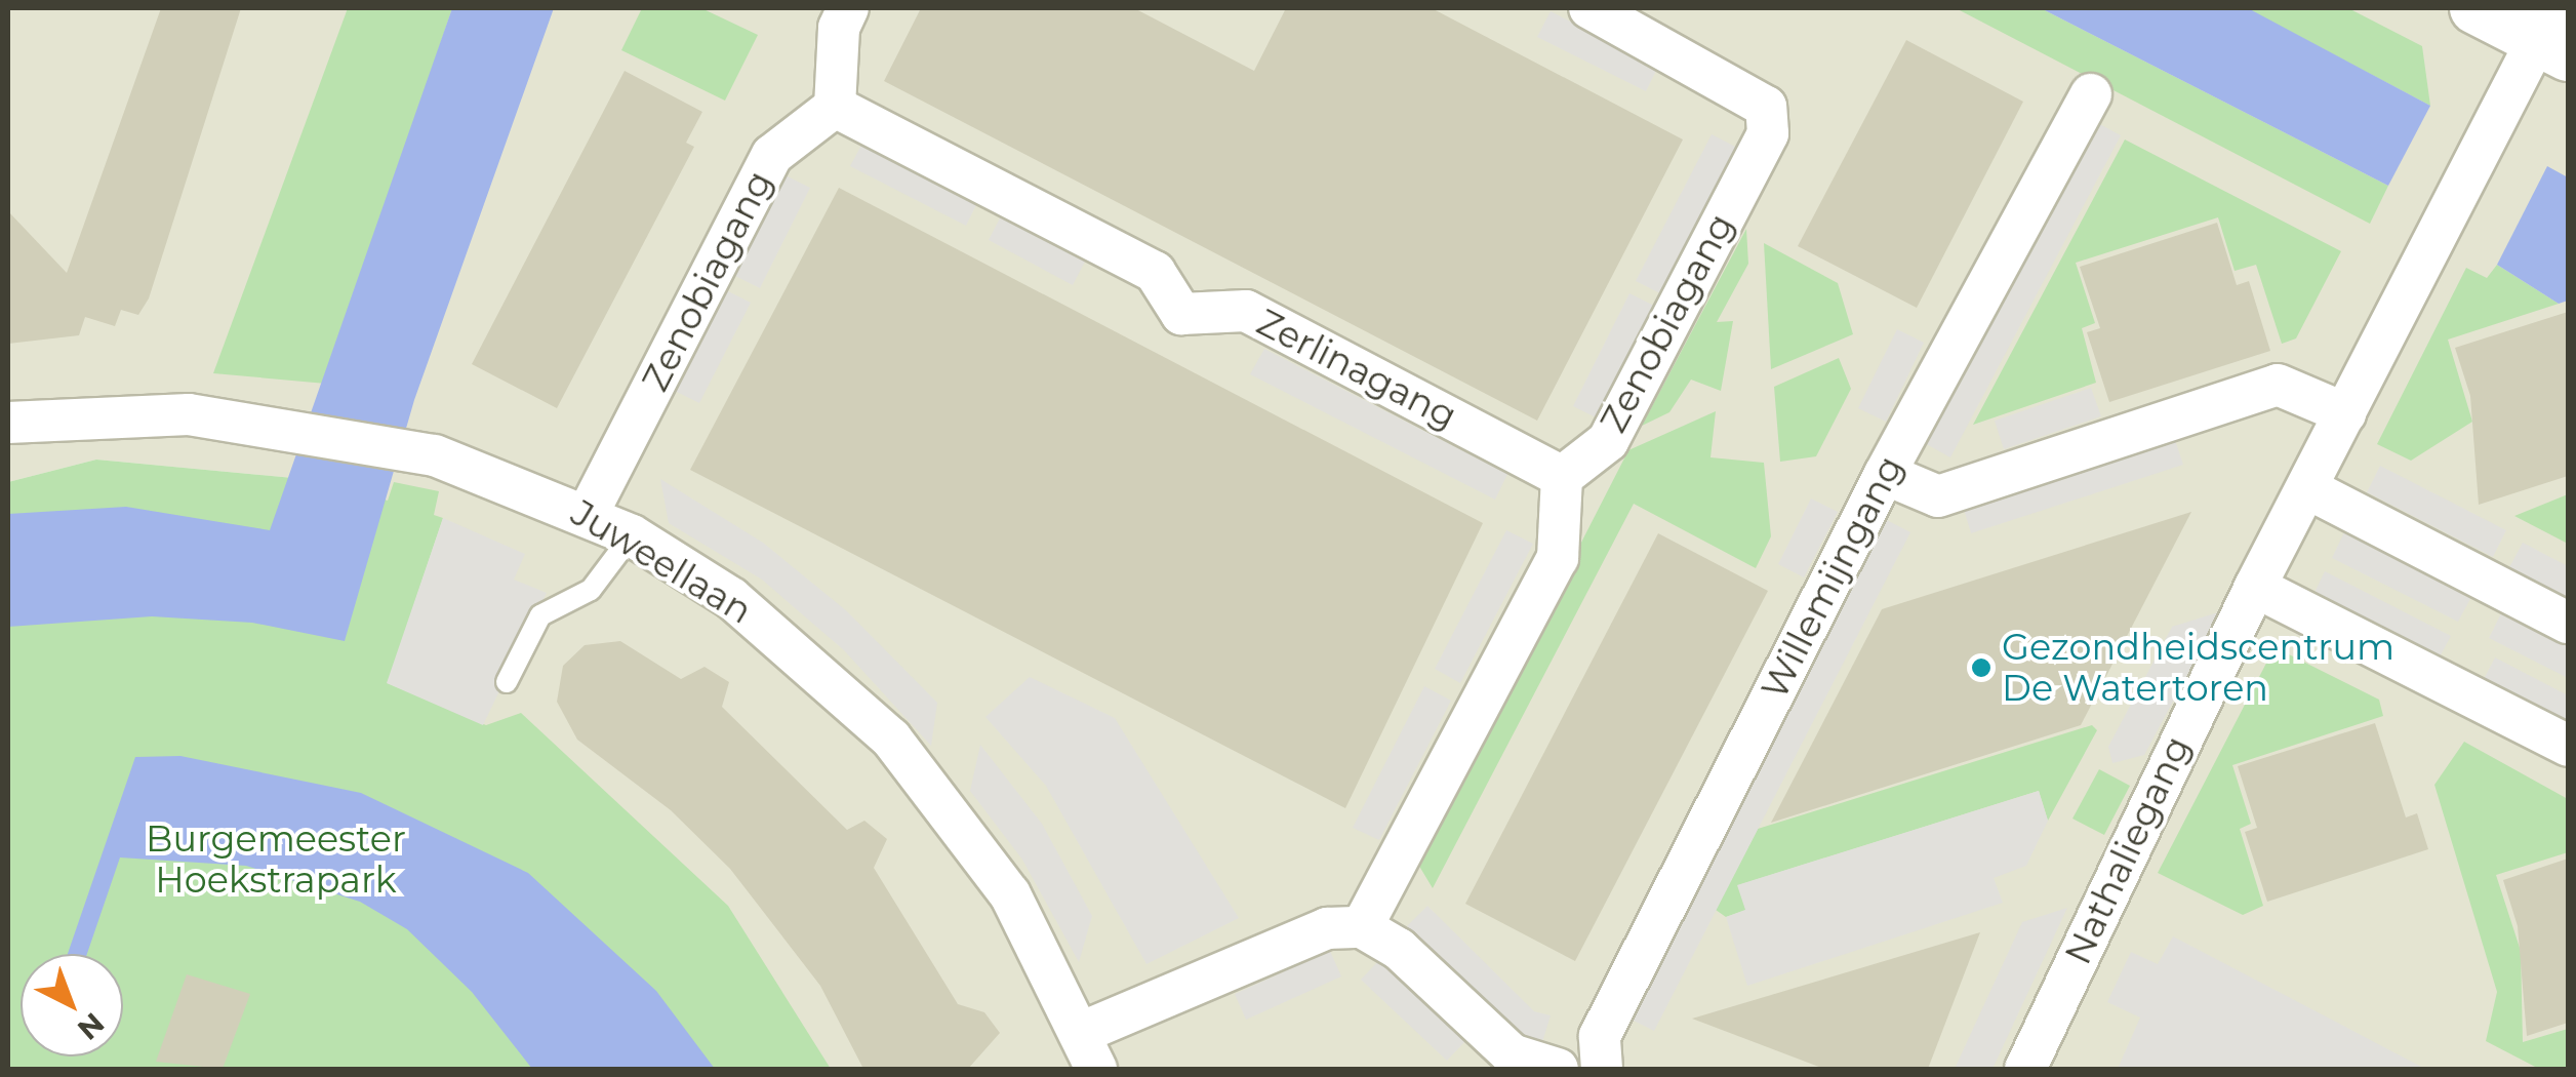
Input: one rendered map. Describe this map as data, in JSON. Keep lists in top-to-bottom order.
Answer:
{
  "streets": {
    "street": [
      "Zenobiagang",
      "Zerlinagang",
      "Juweellaan",
      "Willemijngang",
      "Nathaliegang"
    ]
  },
  "crossings": [
    ["Zenobiagang", "Zerlinagang"],
    ["Zenobiagang", "Juweellaan"]
  ],
  "parks": ["Burgemeester Hoekstrapark"],
  "places": ["Gezondheidscentrum De Watertoren"],
  "north": "bottom right"
}
